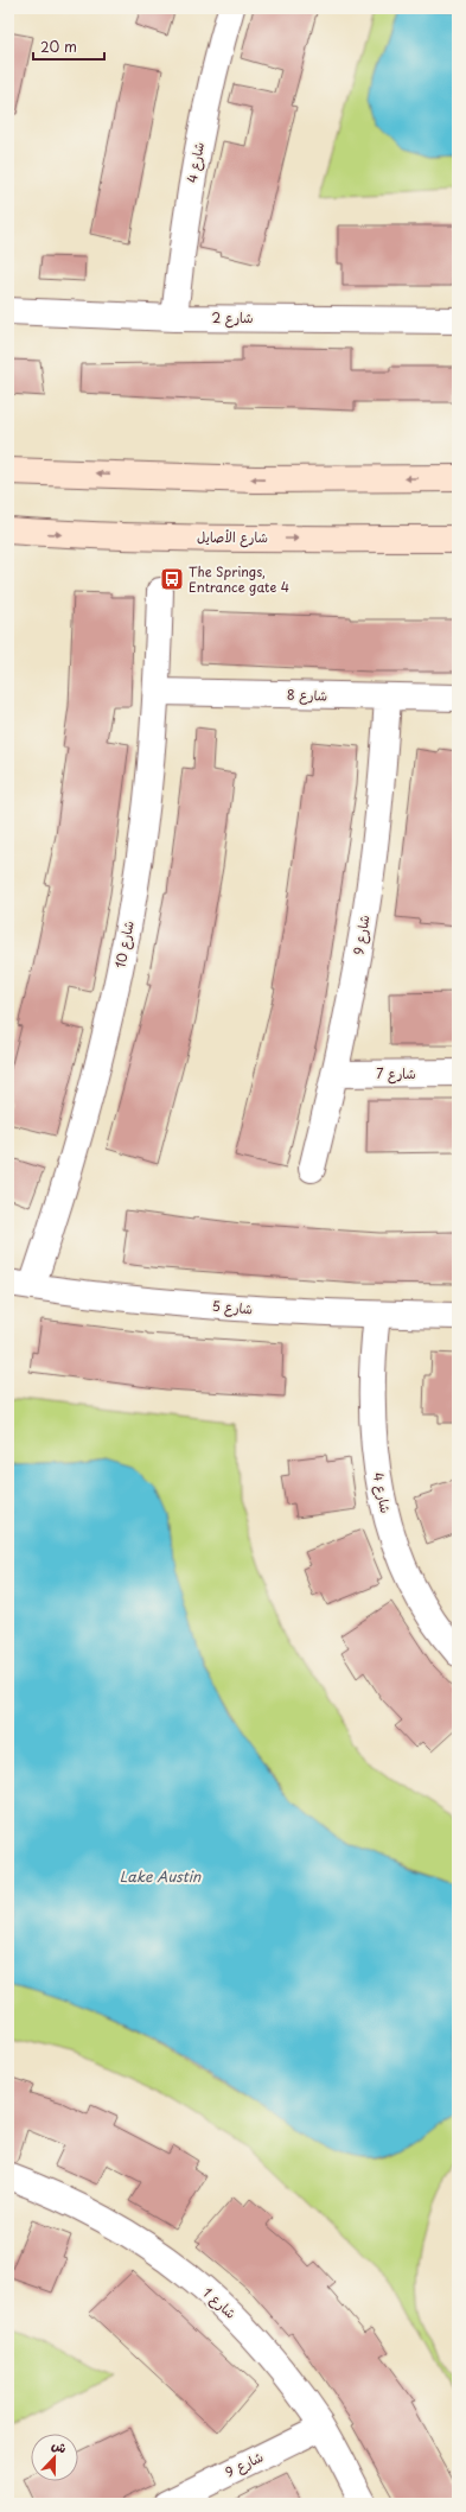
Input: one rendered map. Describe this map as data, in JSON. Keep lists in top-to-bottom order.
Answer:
{
  "streets": {
    "main road": ["شارع الأصايل"],
    "street": [
      "شارع 4",
      "شارع 2",
      "شارع 8",
      "شارع 9",
      "شارع 10",
      "شارع 7",
      "شارع 5",
      "شارع 1"
    ]
  },
  "crossings": [
    ["شارع 4", "شارع 2"],
    ["شارع 4", "شارع 5"],
    ["شارع 8", "شارع 9"],
    ["شارع 8", "شارع 10"],
    ["شارع 9", "شارع 7"],
    ["شارع 9", "شارع 1"],
    ["شارع 10", "شارع 5"]
  ],
  "water": ["Lake Austin"],
  "places": {
    "bus stop": ["The Springs, Entrance gate 4"]
  },
  "scale_bar": "20 m",
  "north": "top"
}
